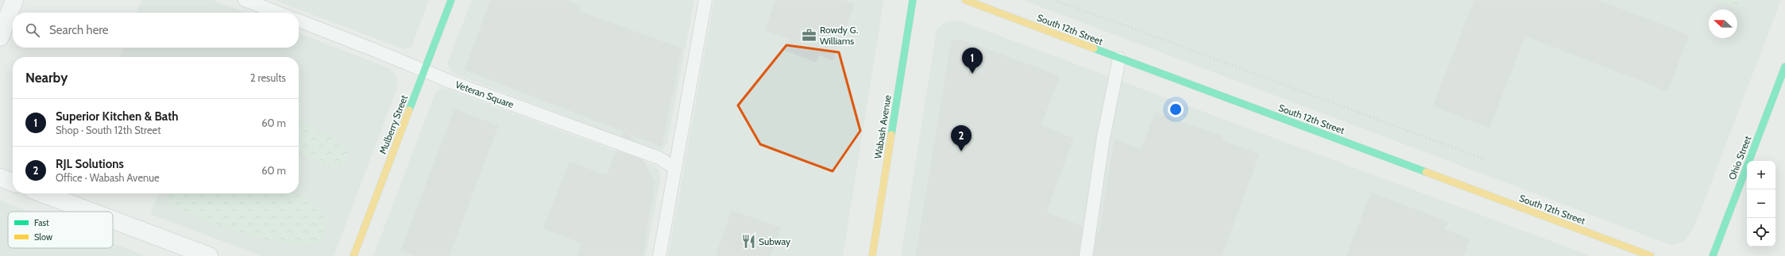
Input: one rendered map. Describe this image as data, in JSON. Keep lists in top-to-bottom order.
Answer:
{
  "streets": {
    "street": [
      "South 12th Street",
      "Mulberry Street",
      "Wabash Avenue",
      "Ohio Street"
    ],
    "lane": ["Veteran Square"]
  },
  "crossings": [
    ["Veteran Square", "Mulberry Street"]
  ],
  "places": {
    "office": ["Rowdy G. Williams"],
    "restaurant": ["Subway"]
  },
  "legend": ["Fast", "Slow"],
  "north": "left",
  "page": {
    "search": "Search here",
    "pins": ["1", "2"],
    "heading": ["Nearby", "2 results"],
    "list": [
      {
        "mark": "1",
        "name": "Superior Kitchen & Bath",
        "note": "Shop · South 12th Street",
        "value": "60 m"
      },
      {
        "mark": "2",
        "name": "RJL Solutions",
        "note": "Office · Wabash Avenue",
        "value": "60 m"
      }
    ],
    "map_buttons": ["+", "−"]
  }
}
